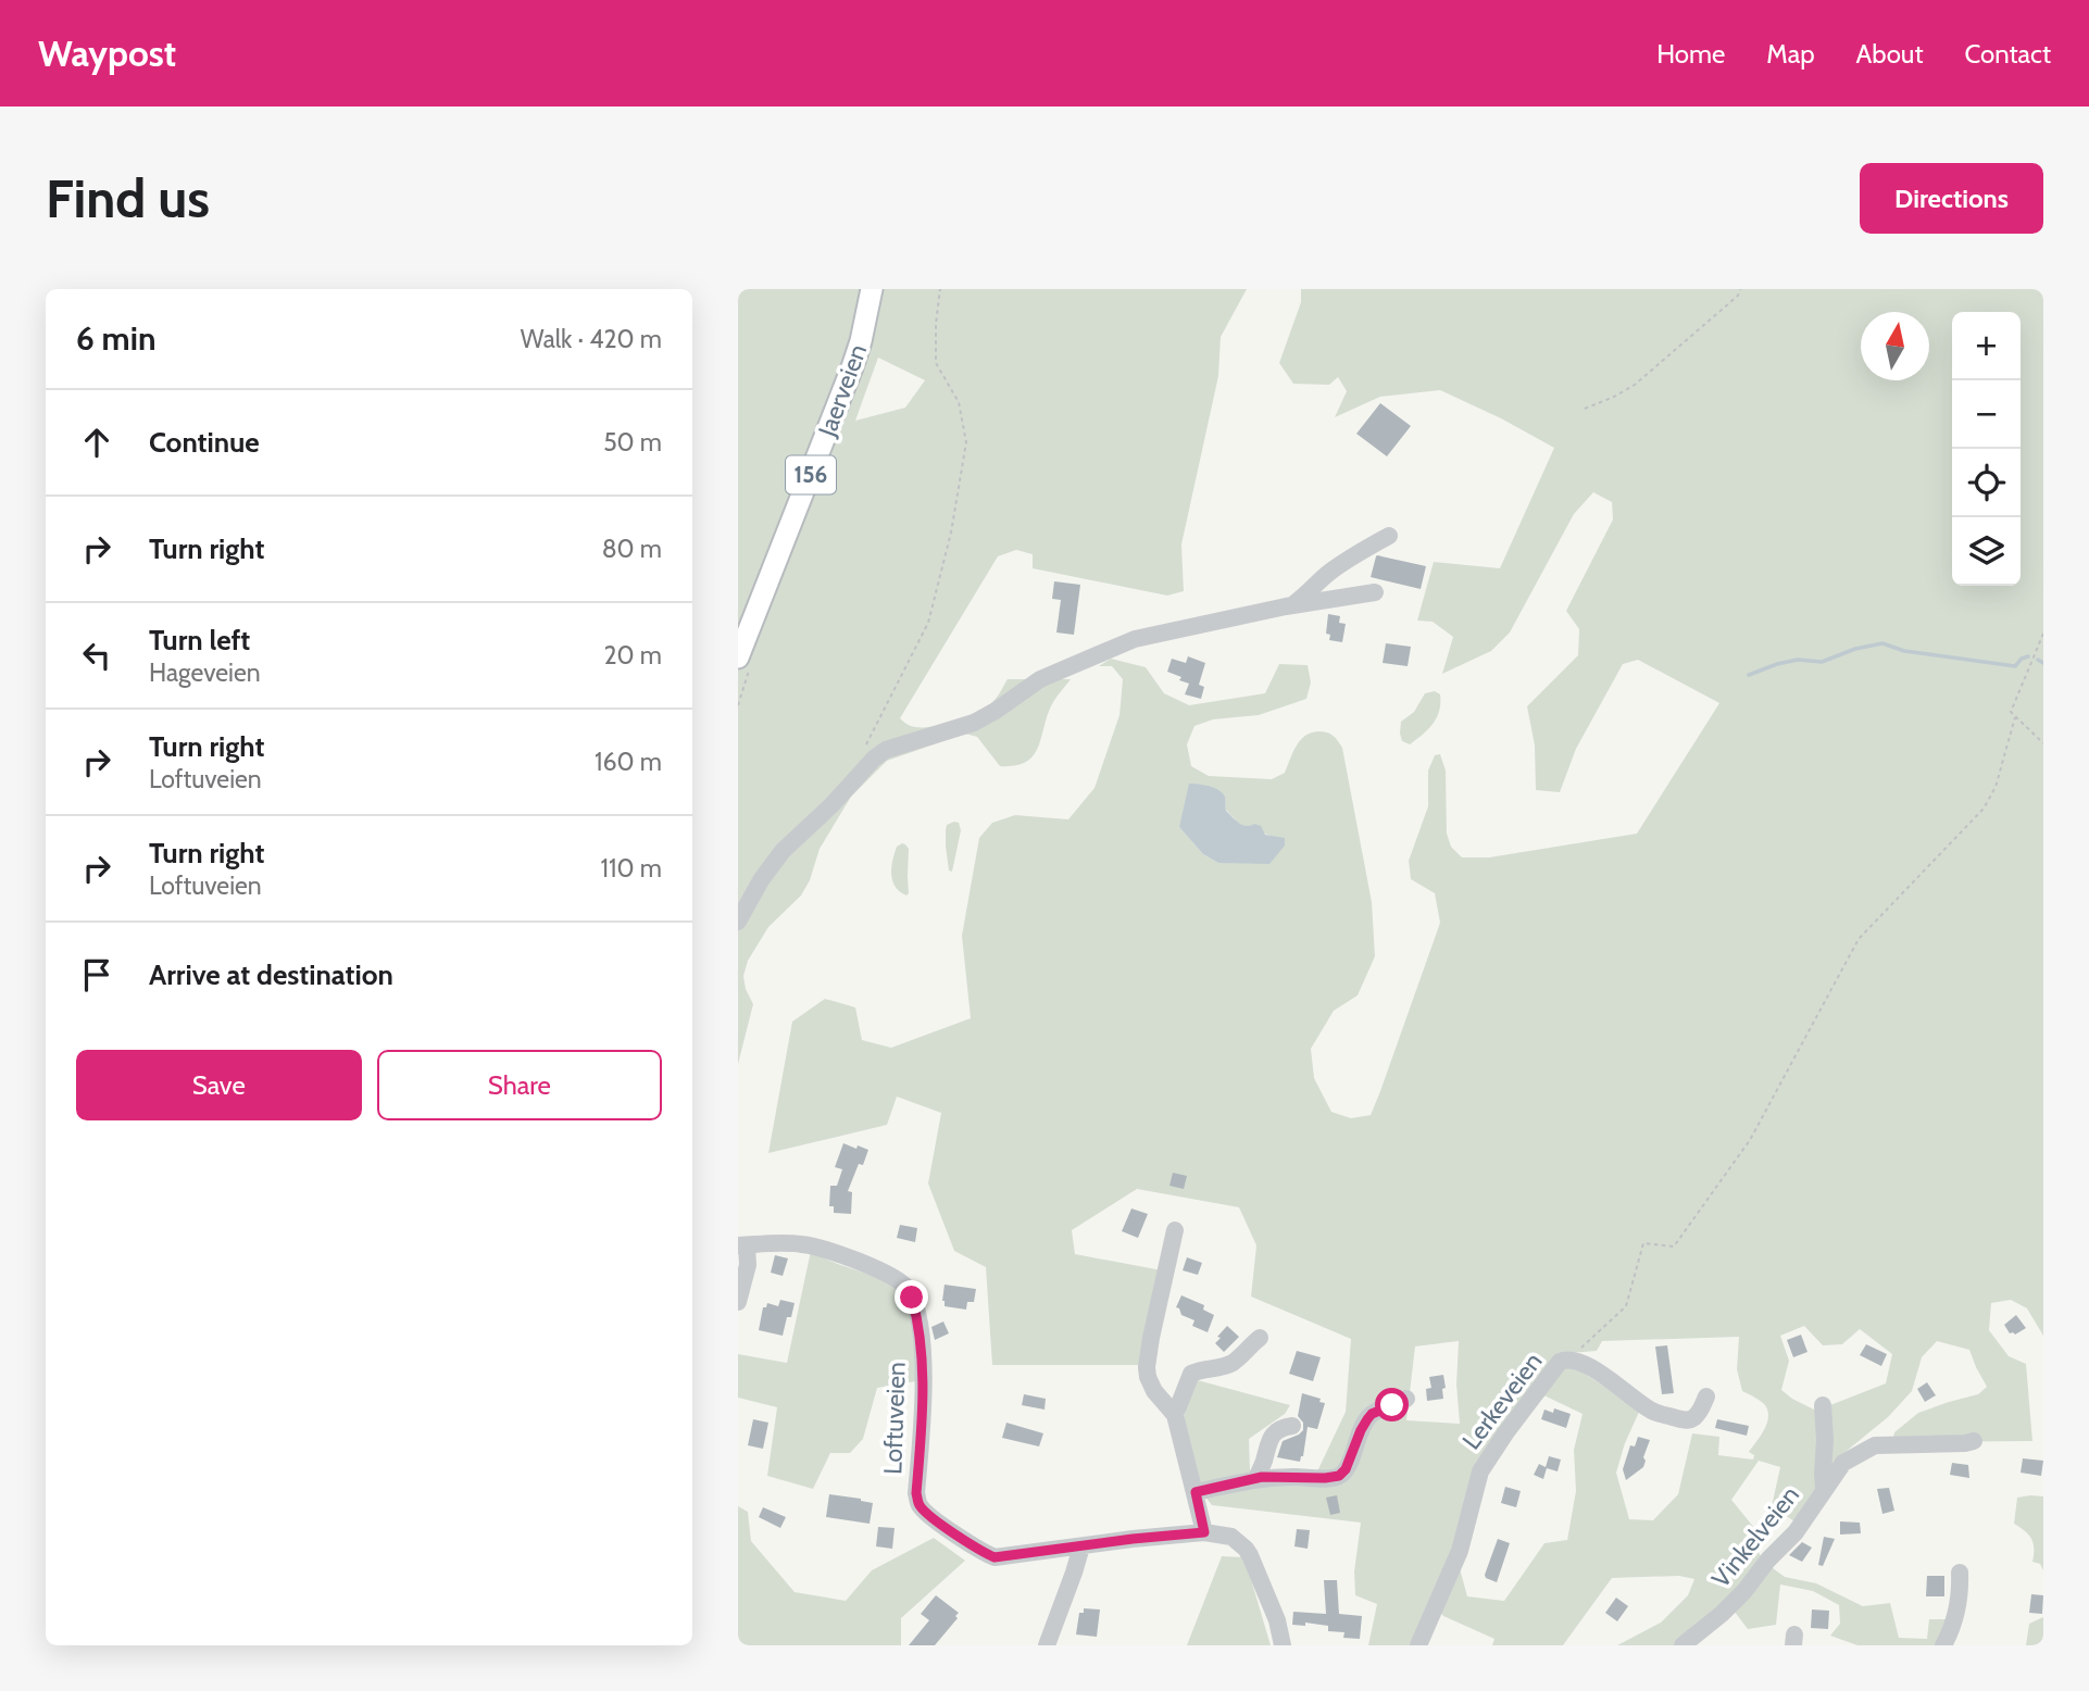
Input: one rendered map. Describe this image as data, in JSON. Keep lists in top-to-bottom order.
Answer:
{
  "streets": {
    "main road": ["Jaerveien", "156"],
    "street": ["Lerkeveien", "Loftuveien", "Vinkelveien"]
  },
  "north": "top",
  "page": {
    "header": "Waypost",
    "nav": [
      "Home",
      "Map",
      "About",
      "Contact"
    ],
    "buttons": [
      "Directions",
      ["Save", "Share"]
    ],
    "title": "Find us",
    "heading": ["6 min", "Walk · 420 m"],
    "map_buttons": ["+", "−"],
    "list": [
      ["Continue", "50 m"],
      ["Turn right", "80 m"],
      ["Turn left", "Hageveien", "20 m"],
      ["Turn right", "Loftuveien", "160 m"],
      ["Turn right", "Loftuveien", "110 m"],
      "Arrive at destination"
    ]
  }
}
